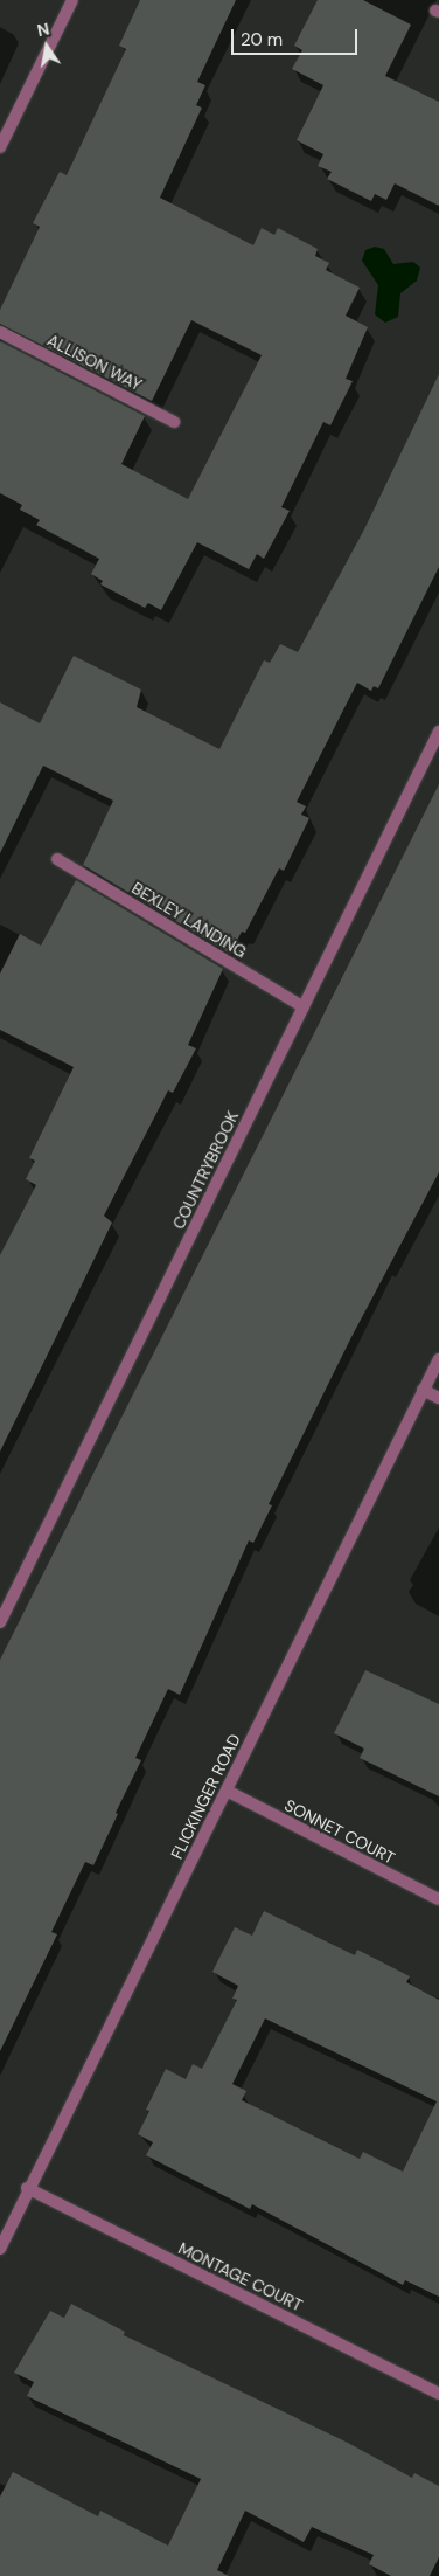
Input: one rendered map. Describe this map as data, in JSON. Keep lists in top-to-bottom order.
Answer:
{
  "streets": {
    "street": [
      "ALLISON WAY",
      "BEXLEY LANDING",
      "COUNTRYBROOK",
      "FLICKINGER ROAD",
      "SONNET COURT",
      "MONTAGE COURT"
    ]
  },
  "crossings": [
    ["BEXLEY LANDING", "COUNTRYBROOK"],
    ["FLICKINGER ROAD", "SONNET COURT"],
    ["FLICKINGER ROAD", "MONTAGE COURT"]
  ],
  "scale_bar": "20 m",
  "north": "top"
}
